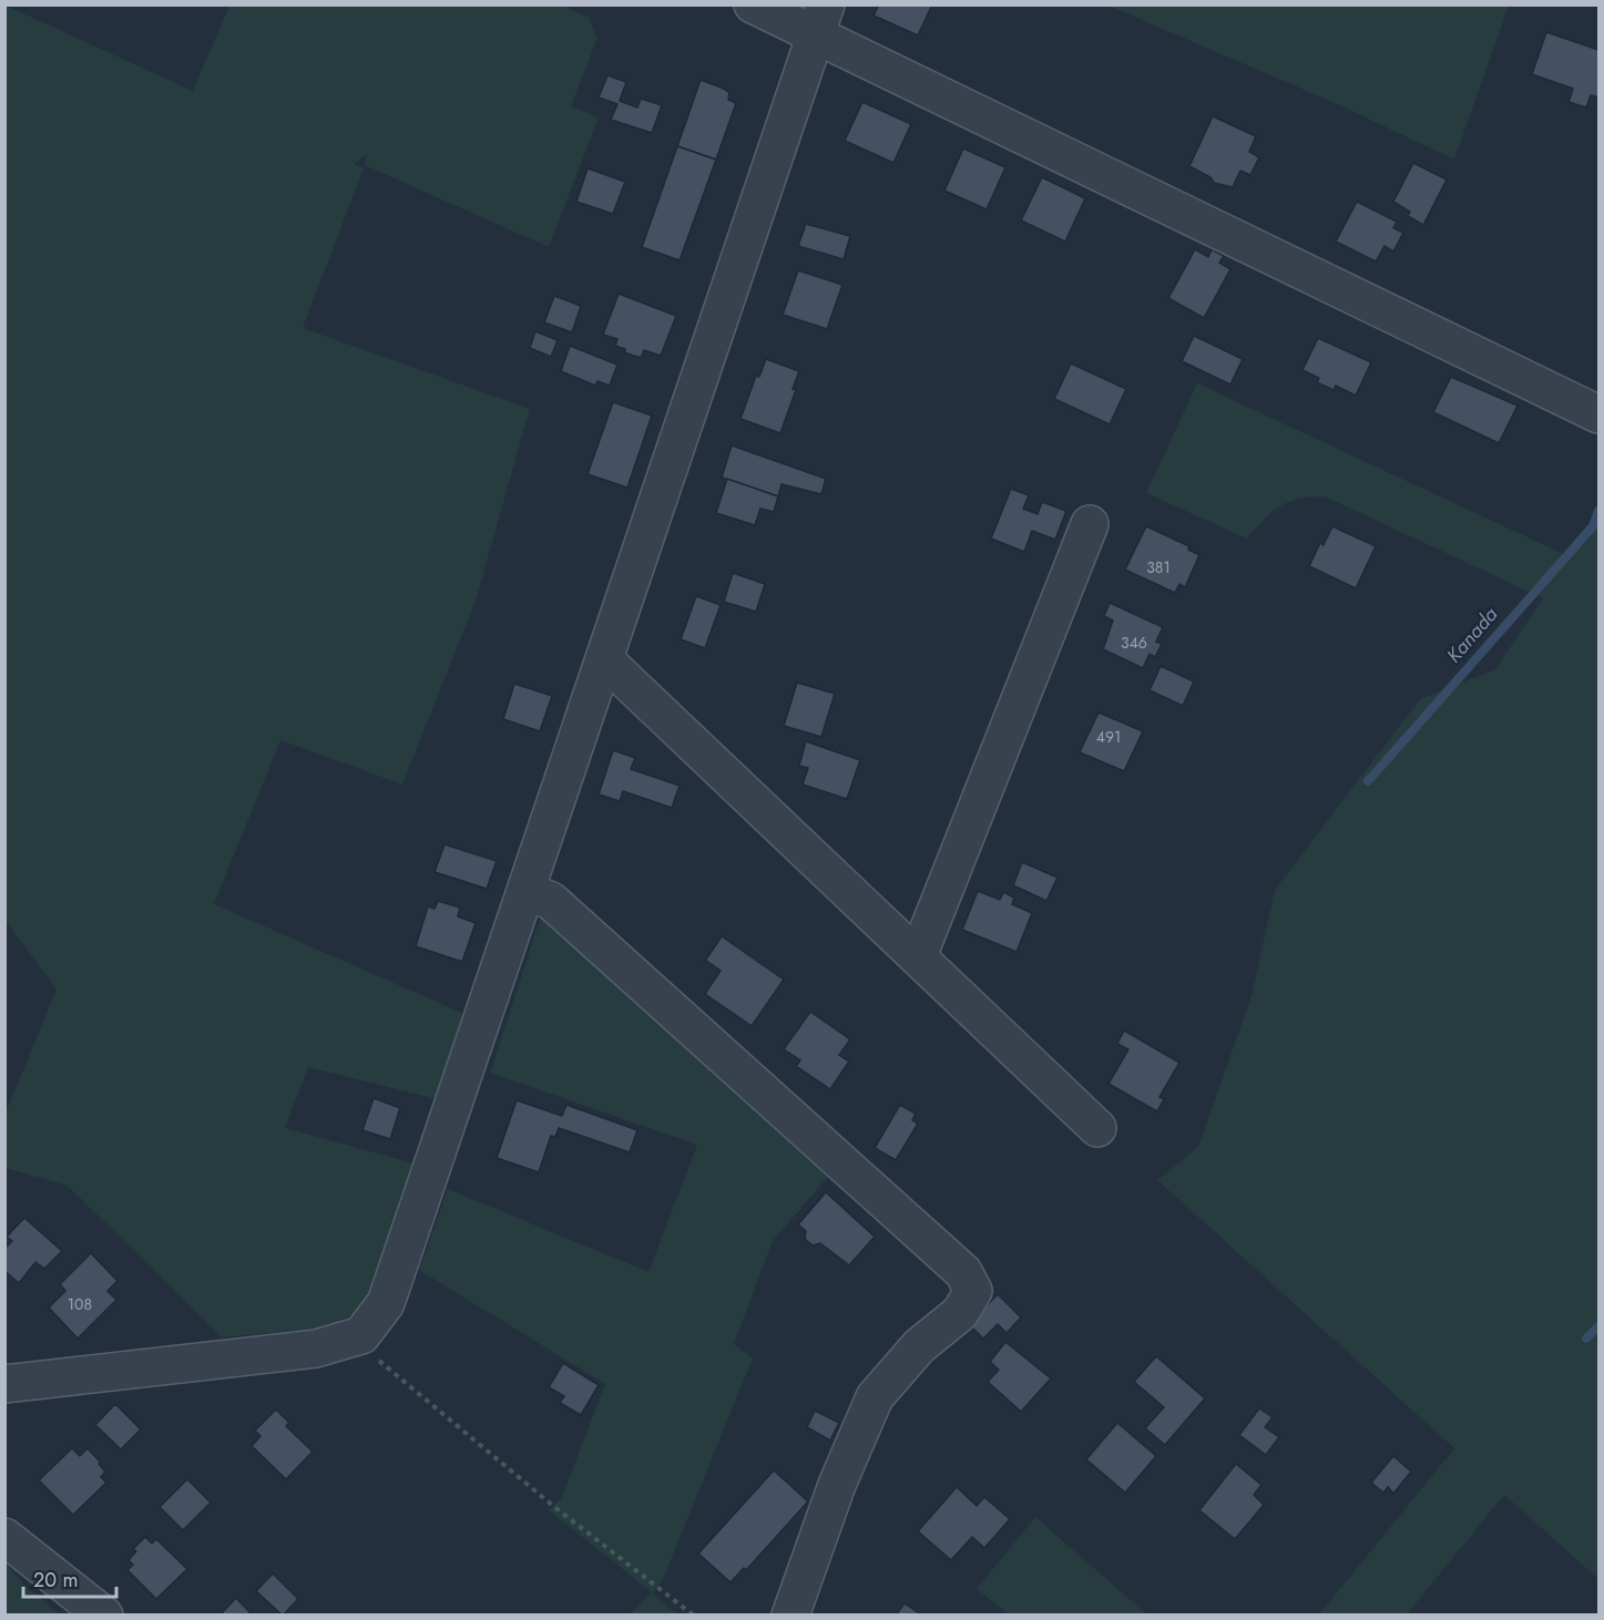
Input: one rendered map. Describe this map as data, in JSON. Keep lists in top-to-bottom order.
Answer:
{
  "water": ["Kanada"],
  "house_numbers": [
    "381",
    "346",
    "491",
    "108"
  ],
  "scale_bar": "20 m"
}
